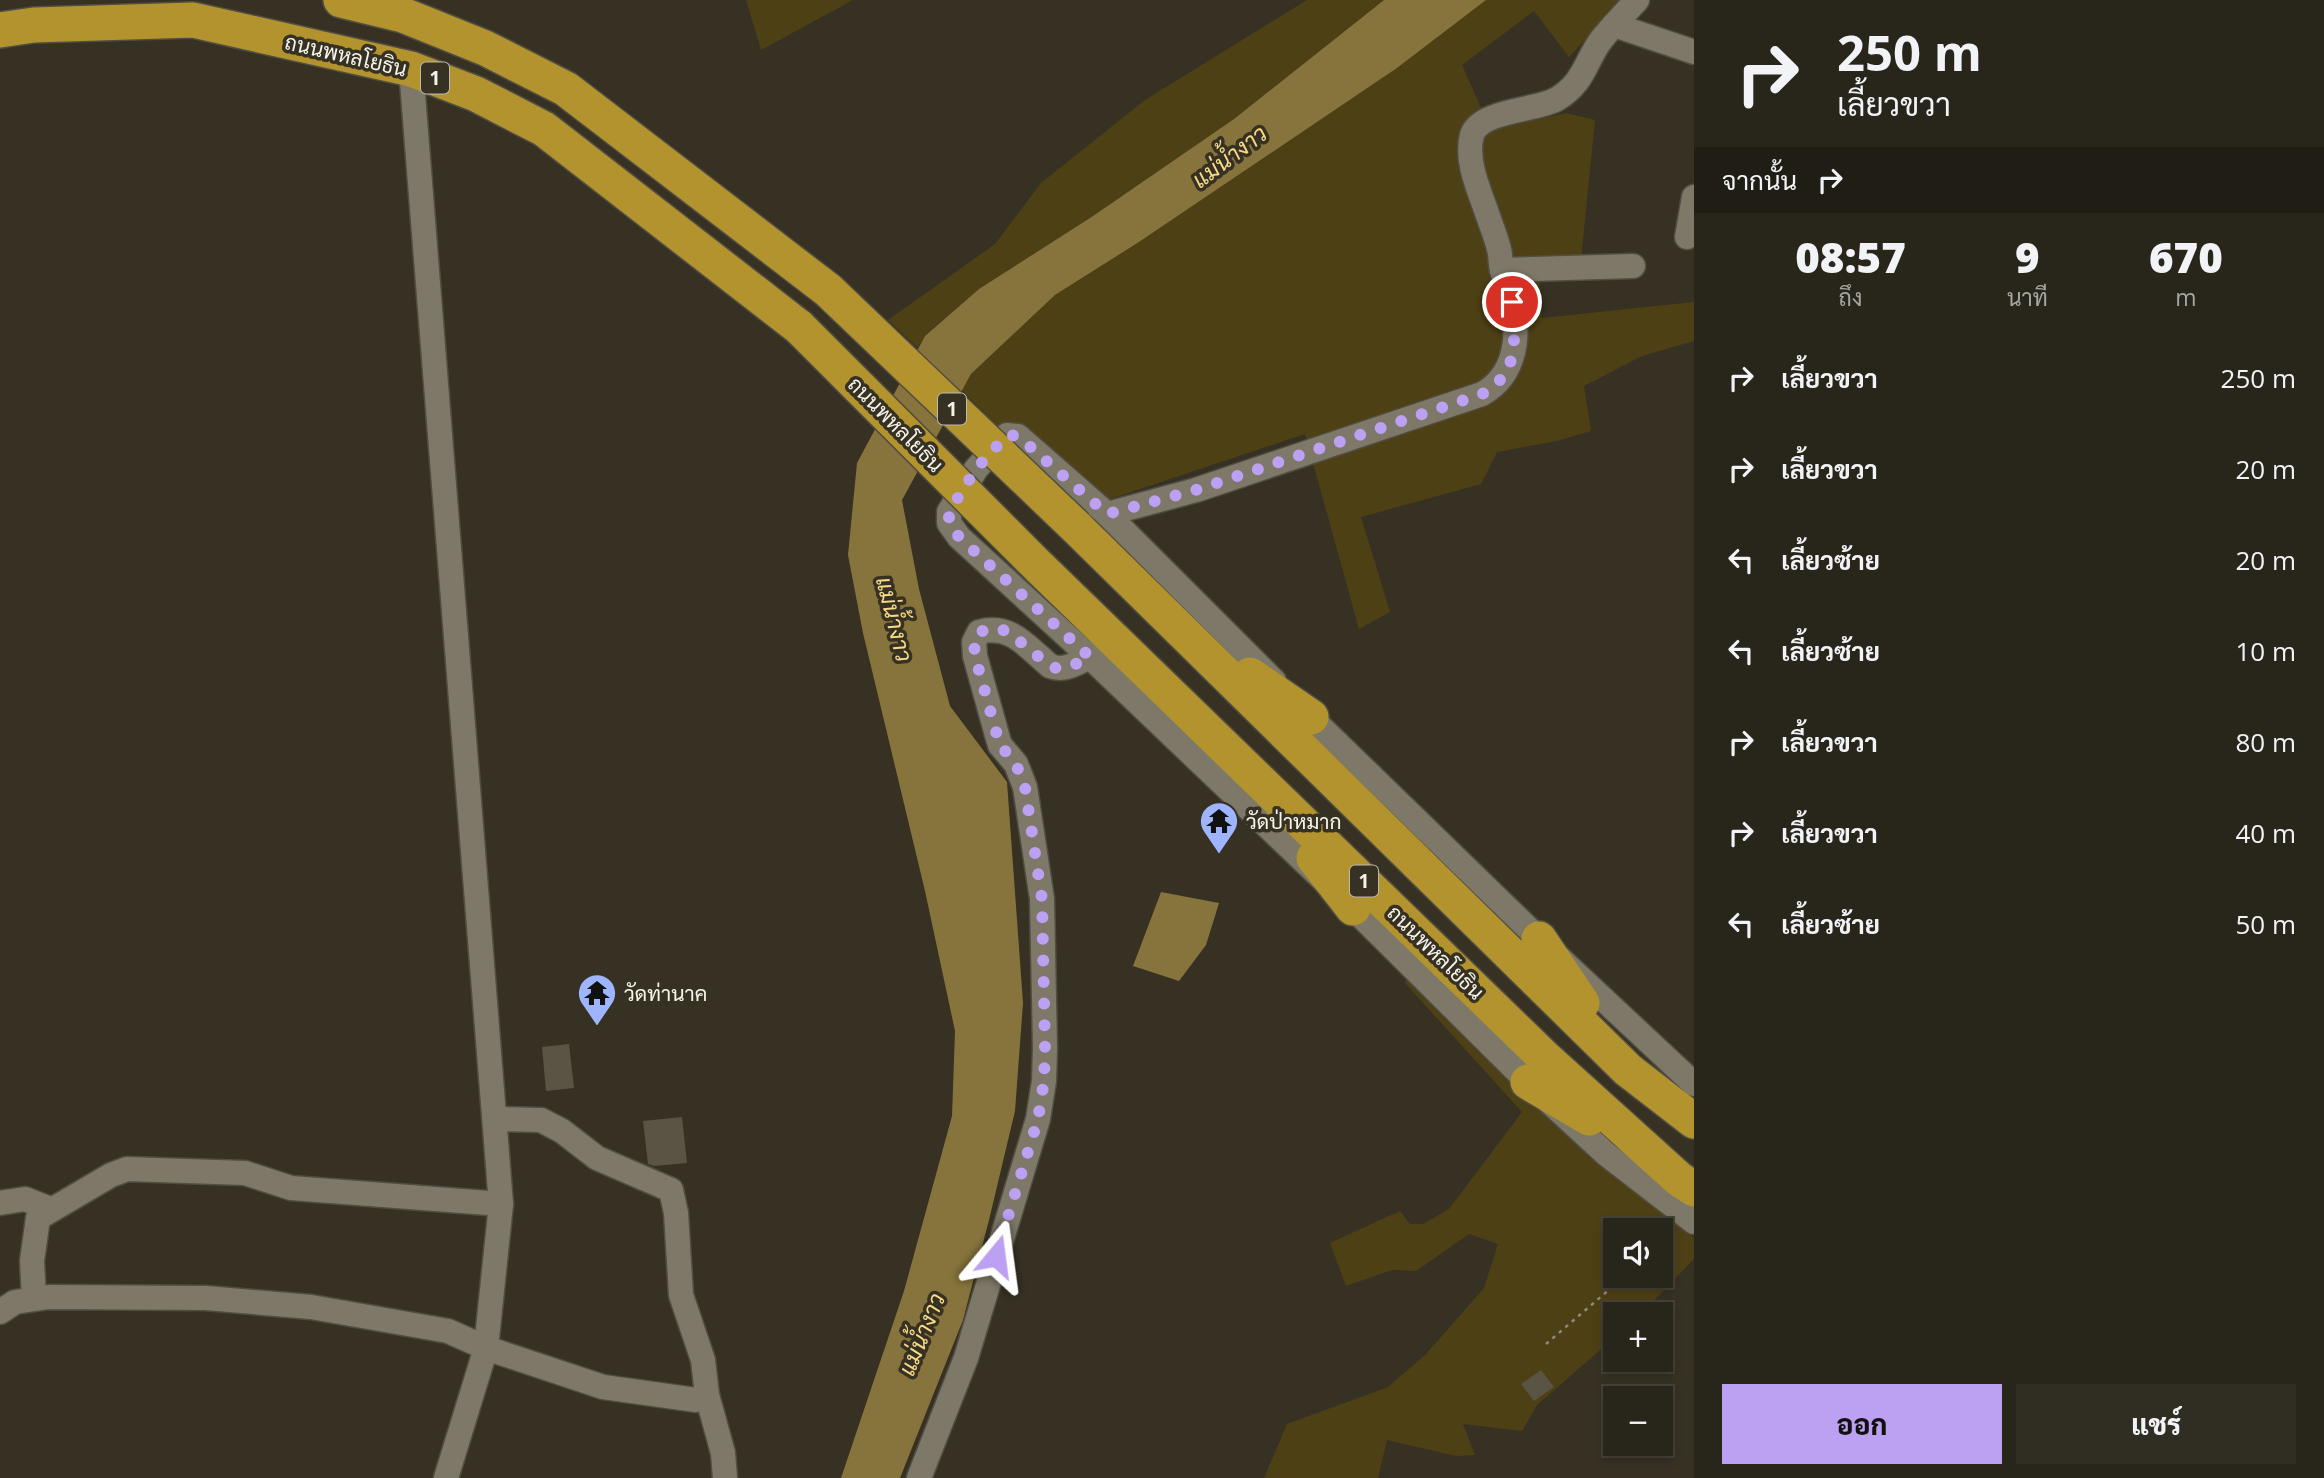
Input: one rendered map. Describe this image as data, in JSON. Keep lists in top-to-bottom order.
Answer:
{
  "streets": {
    "highway": ["ถนนพหลโยธิน", "1"]
  },
  "water": ["แม่น้ำงาว"],
  "places": {
    "temple": ["วัดป่าหมาก", "วัดท่านาค"]
  },
  "page": {
    "turn": ["250 m", "เลี้ยวขวา"],
    "then": "จากนั้น",
    "eta": [
      "08:57",
      "ถึง",
      "9",
      "นาที",
      "670",
      "m"
    ],
    "list": [
      {
        "name": "เลี้ยวขวา",
        "value": "250 m"
      },
      {
        "name": "เลี้ยวขวา",
        "value": "20 m"
      },
      {
        "name": "เลี้ยวซ้าย",
        "value": "20 m"
      },
      {
        "name": "เลี้ยวซ้าย",
        "value": "10 m"
      },
      {
        "name": "เลี้ยวขวา",
        "value": "80 m"
      },
      {
        "name": "เลี้ยวขวา",
        "value": "40 m"
      },
      {
        "name": "เลี้ยวซ้าย",
        "value": "50 m"
      }
    ],
    "map_buttons": ["+", "−"],
    "buttons": ["ออก", "แชร์"]
  }
}
